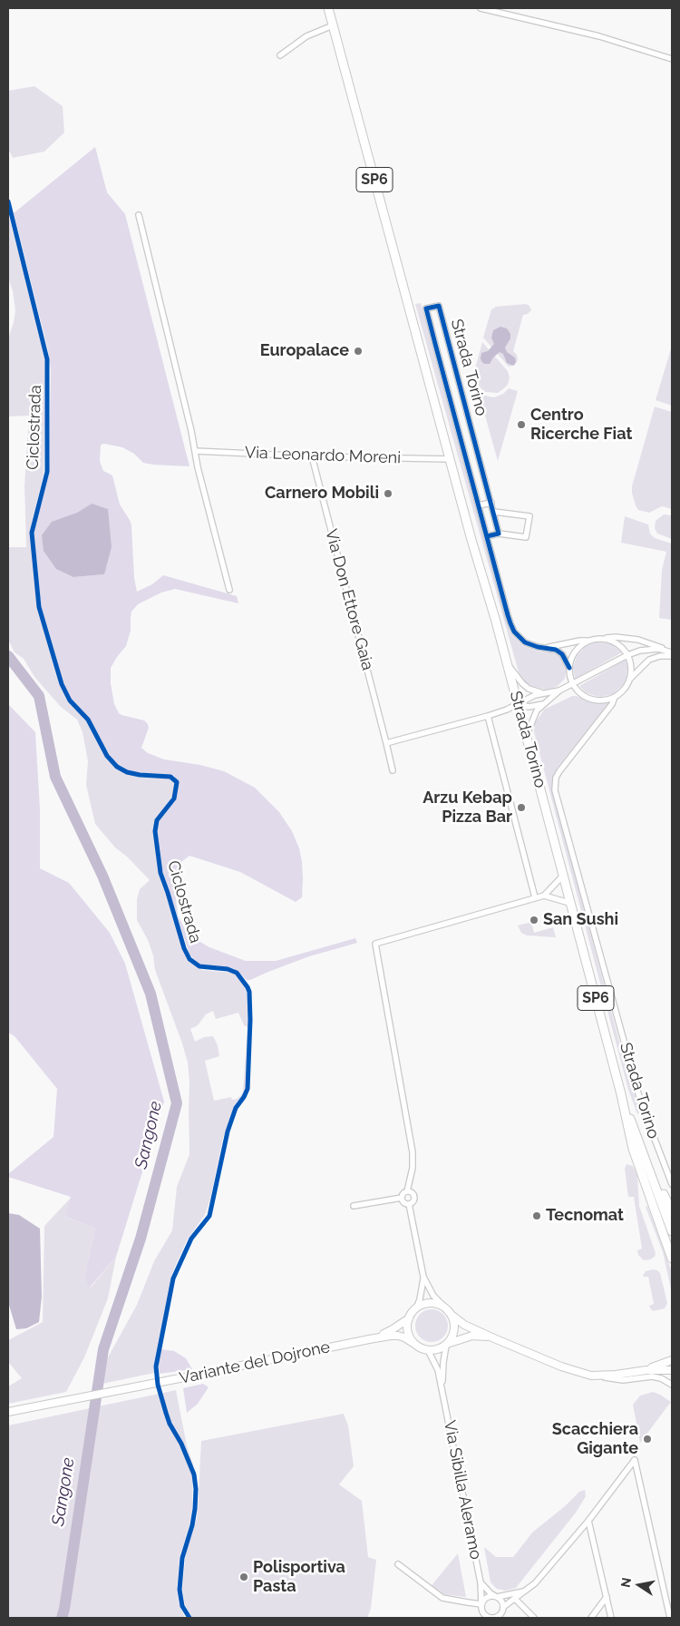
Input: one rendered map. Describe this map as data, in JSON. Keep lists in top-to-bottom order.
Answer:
{
  "streets": {
    "main road": ["SP6", "Strada Torino"],
    "street": [
      "Via Leonardo Moreni",
      "Via Don Ettore Gaia",
      "Variante del Dojrone",
      "Via Sibilla Aleramo"
    ],
    "cycle path": ["Ciclostrada"]
  },
  "crossings": [
    ["SP6", "Strada Torino"],
    ["Strada Torino", "Via Leonardo Moreni"],
    ["Via Leonardo Moreni", "Via Don Ettore Gaia"],
    ["Variante del Dojrone", "Via Sibilla Aleramo"]
  ],
  "water": ["Sangone"],
  "places": [
    "Europalace",
    "Centro Ricerche Fiat",
    "Carnero Mobili",
    "Arzu Kebap Pizza Bar",
    "San Sushi",
    "Tecnomat",
    "Scacchiera Gigante",
    "Polisportiva Pasta"
  ],
  "north": "left"
}
